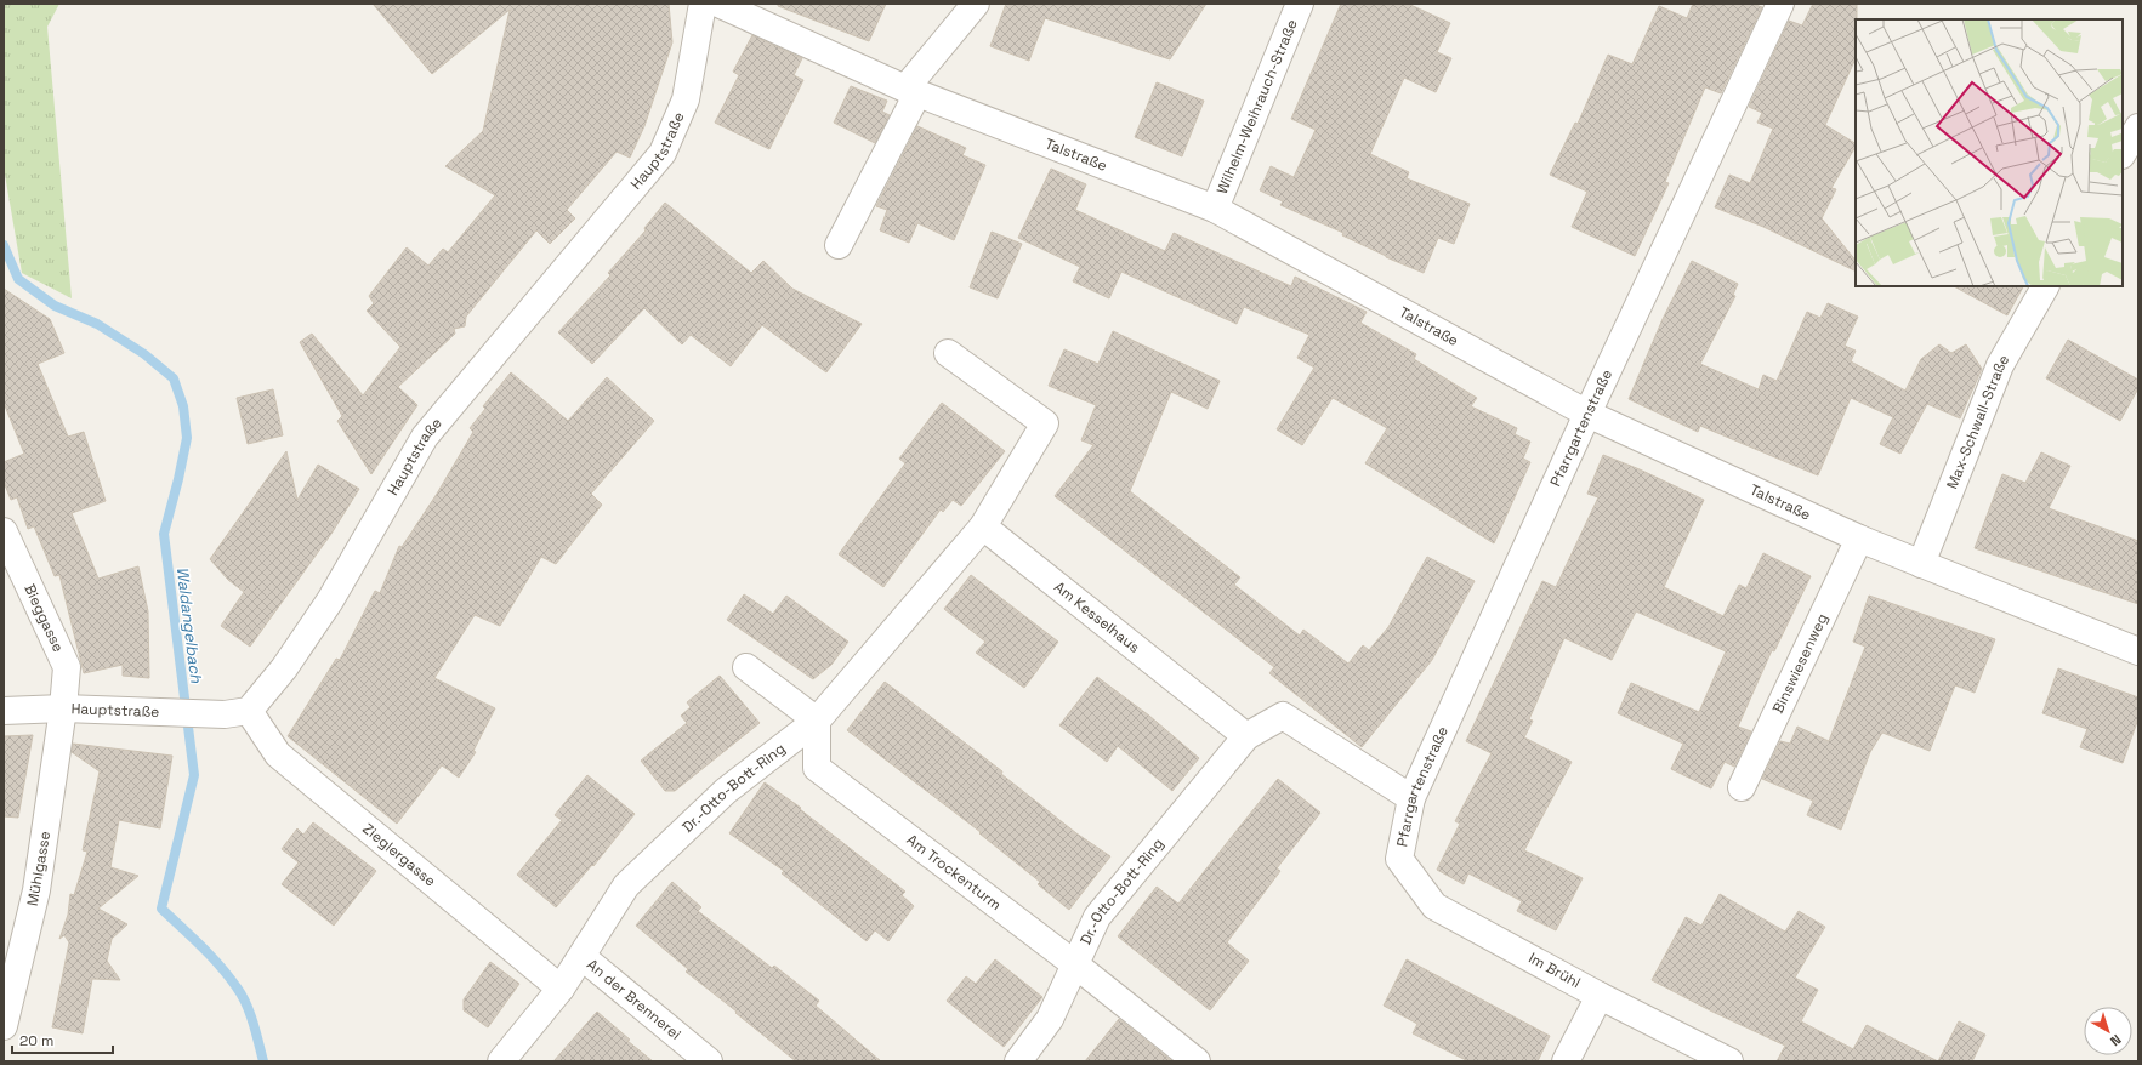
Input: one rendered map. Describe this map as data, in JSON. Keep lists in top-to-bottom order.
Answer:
{
  "streets": {
    "street": [
      "Wilhelm-Weihrauch-Straße",
      "Hauptstraße",
      "Talstraße",
      "Max-Schwall-Straße",
      "Pfarrgartenstraße",
      "Bieggasse",
      "Am Kesselhaus",
      "Binswiesenweg",
      "Dr.-Otto-Bott-Ring",
      "Zieglergasse",
      "Mühlgasse",
      "Am Trockenturm",
      "Im Brühl",
      "An der Brennerei"
    ]
  },
  "crossings": [
    ["Wilhelm-Weihrauch-Straße", "Talstraße"],
    ["Hauptstraße", "Bieggasse"],
    ["Hauptstraße", "Zieglergasse"],
    ["Hauptstraße", "Mühlgasse"],
    ["Talstraße", "Max-Schwall-Straße"],
    ["Talstraße", "Pfarrgartenstraße"],
    ["Talstraße", "Binswiesenweg"],
    ["Pfarrgartenstraße", "Im Brühl"],
    ["Bieggasse", "Mühlgasse"],
    ["Am Kesselhaus", "Dr.-Otto-Bott-Ring"],
    ["Dr.-Otto-Bott-Ring", "Zieglergasse"],
    ["Dr.-Otto-Bott-Ring", "Am Trockenturm"],
    ["Dr.-Otto-Bott-Ring", "An der Brennerei"]
  ],
  "water": ["Waldangelbach"],
  "scale_bar": "20 m",
  "north": "bottom right"
}
